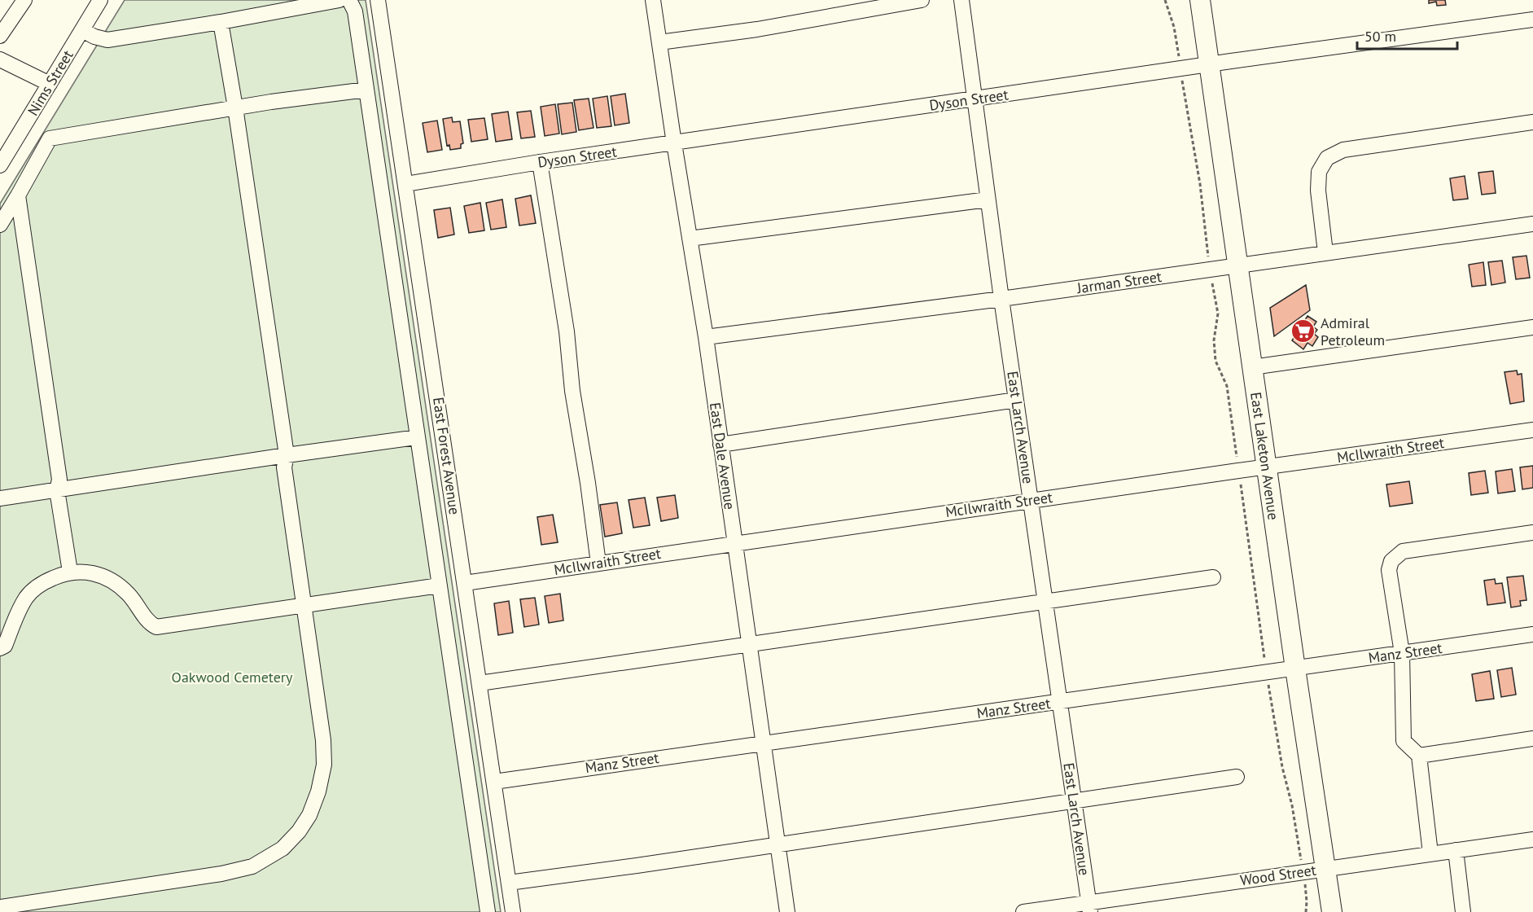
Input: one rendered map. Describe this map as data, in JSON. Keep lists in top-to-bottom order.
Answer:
{
  "streets": {
    "main road": ["East Laketon Avenue"],
    "street": [
      "Nims Street",
      "Dyson Street",
      "Jarman Street",
      "East Larch Avenue",
      "McIlwraith Street",
      "East Forest Avenue",
      "East Dale Avenue",
      "Manz Street",
      "Wood Street"
    ]
  },
  "crossings": [
    ["Dyson Street", "East Larch Avenue"],
    ["Dyson Street", "East Forest Avenue"],
    ["Dyson Street", "East Dale Avenue"],
    ["Dyson Street", "East Laketon Avenue"],
    ["Jarman Street", "East Larch Avenue"],
    ["Jarman Street", "East Dale Avenue"],
    ["Jarman Street", "East Laketon Avenue"],
    ["East Larch Avenue", "McIlwraith Street"],
    ["East Larch Avenue", "Manz Street"],
    ["East Larch Avenue", "Wood Street"],
    ["McIlwraith Street", "East Forest Avenue"],
    ["McIlwraith Street", "East Dale Avenue"],
    ["McIlwraith Street", "East Laketon Avenue"],
    ["East Forest Avenue", "Manz Street"],
    ["East Dale Avenue", "Manz Street"],
    ["East Laketon Avenue", "Manz Street"],
    ["East Laketon Avenue", "Wood Street"]
  ],
  "parks": ["Oakwood Cemetery"],
  "places": {
    "supermarket": ["Admiral Petroleum"]
  },
  "scale_bar": "50 m"
}
